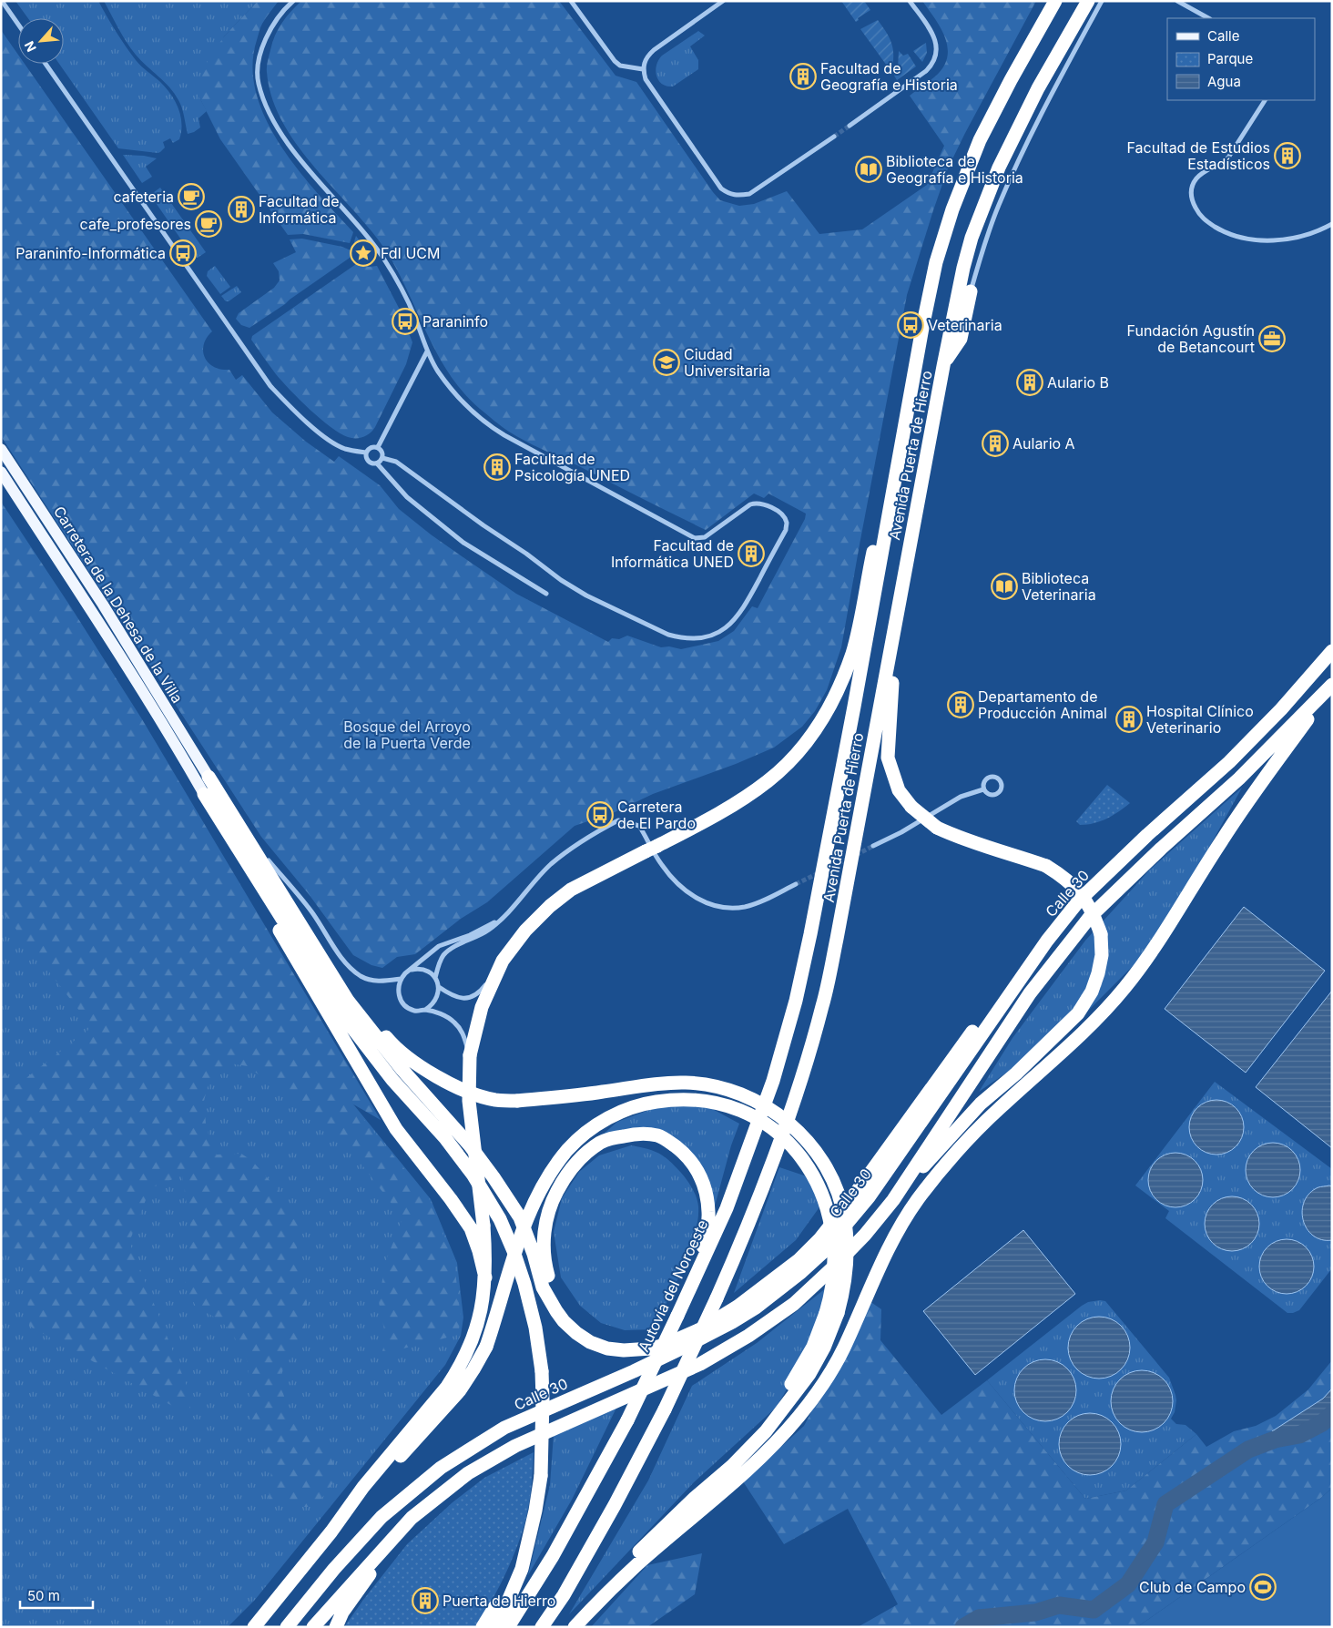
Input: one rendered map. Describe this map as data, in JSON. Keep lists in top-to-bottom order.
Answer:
{
  "streets": {
    "highway": ["Avenida Puerta de Hierro", "Calle 30", "Autovía del Noroeste"],
    "main road": ["Carretera de la Dehesa de la Villa"]
  },
  "crossings": [
    ["Avenida Puerta de Hierro", "Autovía del Noroeste"]
  ],
  "parks": ["Bosque del Arroyo de la Puerta Verde"],
  "places": {
    "building": [
      "Facultad de Geografía e Historia",
      "Facultad de Estudios Estadísticos",
      "Facultad de Informática",
      "Aulario B",
      "Aulario A",
      "Facultad de Psicología UNED",
      "Facultad de Informática UNED",
      "Departamento de Producción Animal",
      "Hospital Clínico Veterinario",
      "Puerta de Hierro"
    ],
    "library": ["Biblioteca de Geografía e Historia", "Biblioteca Veterinaria"],
    "cafe": ["cafeteria", "cafe_profesores"],
    "bus stop": [
      "Paraninfo-Informática",
      "Paraninfo",
      "Veterinaria",
      "Carretera de El Pardo"
    ],
    "place": ["FdI UCM"],
    "office": ["Fundación Agustín de Betancourt"],
    "school or university": ["Ciudad Universitaria"],
    "sports": ["Club de Campo"]
  },
  "legend": ["Calle", "Parque", "Agua"],
  "scale_bar": "50 m",
  "north": "bottom left"
}
